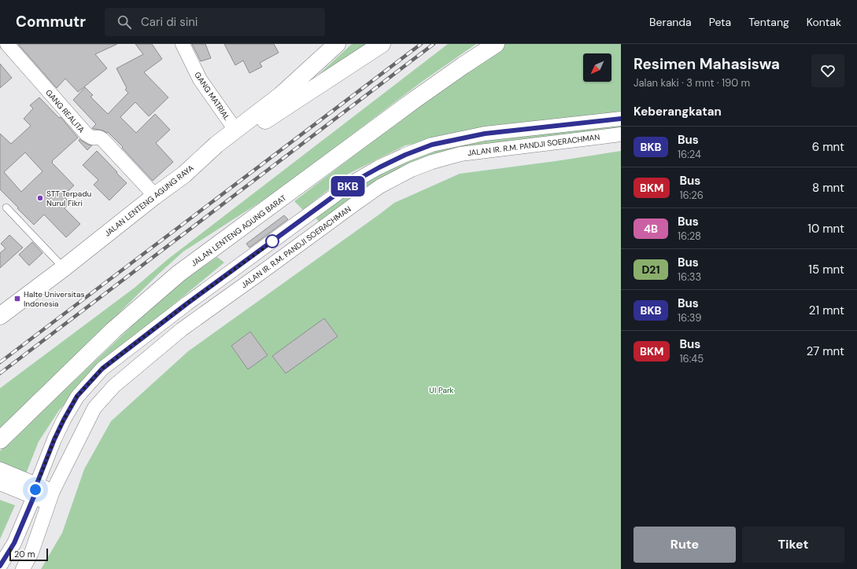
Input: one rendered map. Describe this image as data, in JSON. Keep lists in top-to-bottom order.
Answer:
{
  "streets": {
    "main road": ["JALAN LENTENG AGUNG RAYA", "JALAN LENTENG AGUNG BARAT"],
    "street": ["GANG MATRIAL", "GANG REALITA", "JALAN IR. R.M. PANDJI SOERACHMAN"]
  },
  "crossings": [
    ["GANG MATRIAL", "JALAN LENTENG AGUNG RAYA"],
    ["GANG REALITA", "JALAN LENTENG AGUNG RAYA"]
  ],
  "parks": ["UI Park"],
  "places": {
    "other": ["STT Terpadu Nurul Fikri"],
    "transit": ["Halte Universitas Indonesia"]
  },
  "lines": ["bus line BKB"],
  "scale_bar": "20 m",
  "north": "bottom left",
  "page": {
    "header": "Commutr",
    "search": "Cari di sini",
    "nav": [
      "Beranda",
      "Peta",
      "Tentang",
      "Kontak"
    ],
    "on_map": "BKB",
    "heading": [
      ["Resimen Mahasiswa", "Jalan kaki · 3 mnt · 190 m"],
      "Keberangkatan"
    ],
    "list": [
      {
        "mark": "BKB",
        "name": "Bus",
        "note": "16:24",
        "value": "6 mnt"
      },
      {
        "mark": "BKM",
        "name": "Bus",
        "note": "16:26",
        "value": "8 mnt"
      },
      {
        "mark": "4B",
        "name": "Bus",
        "note": "16:28",
        "value": "10 mnt"
      },
      {
        "mark": "D21",
        "name": "Bus",
        "note": "16:33",
        "value": "15 mnt"
      },
      {
        "mark": "BKB",
        "name": "Bus",
        "note": "16:39",
        "value": "21 mnt"
      },
      {
        "mark": "BKM",
        "name": "Bus",
        "note": "16:45",
        "value": "27 mnt"
      }
    ],
    "buttons": ["Rute", "Tiket"],
    "scale": "20 m"
  }
}
